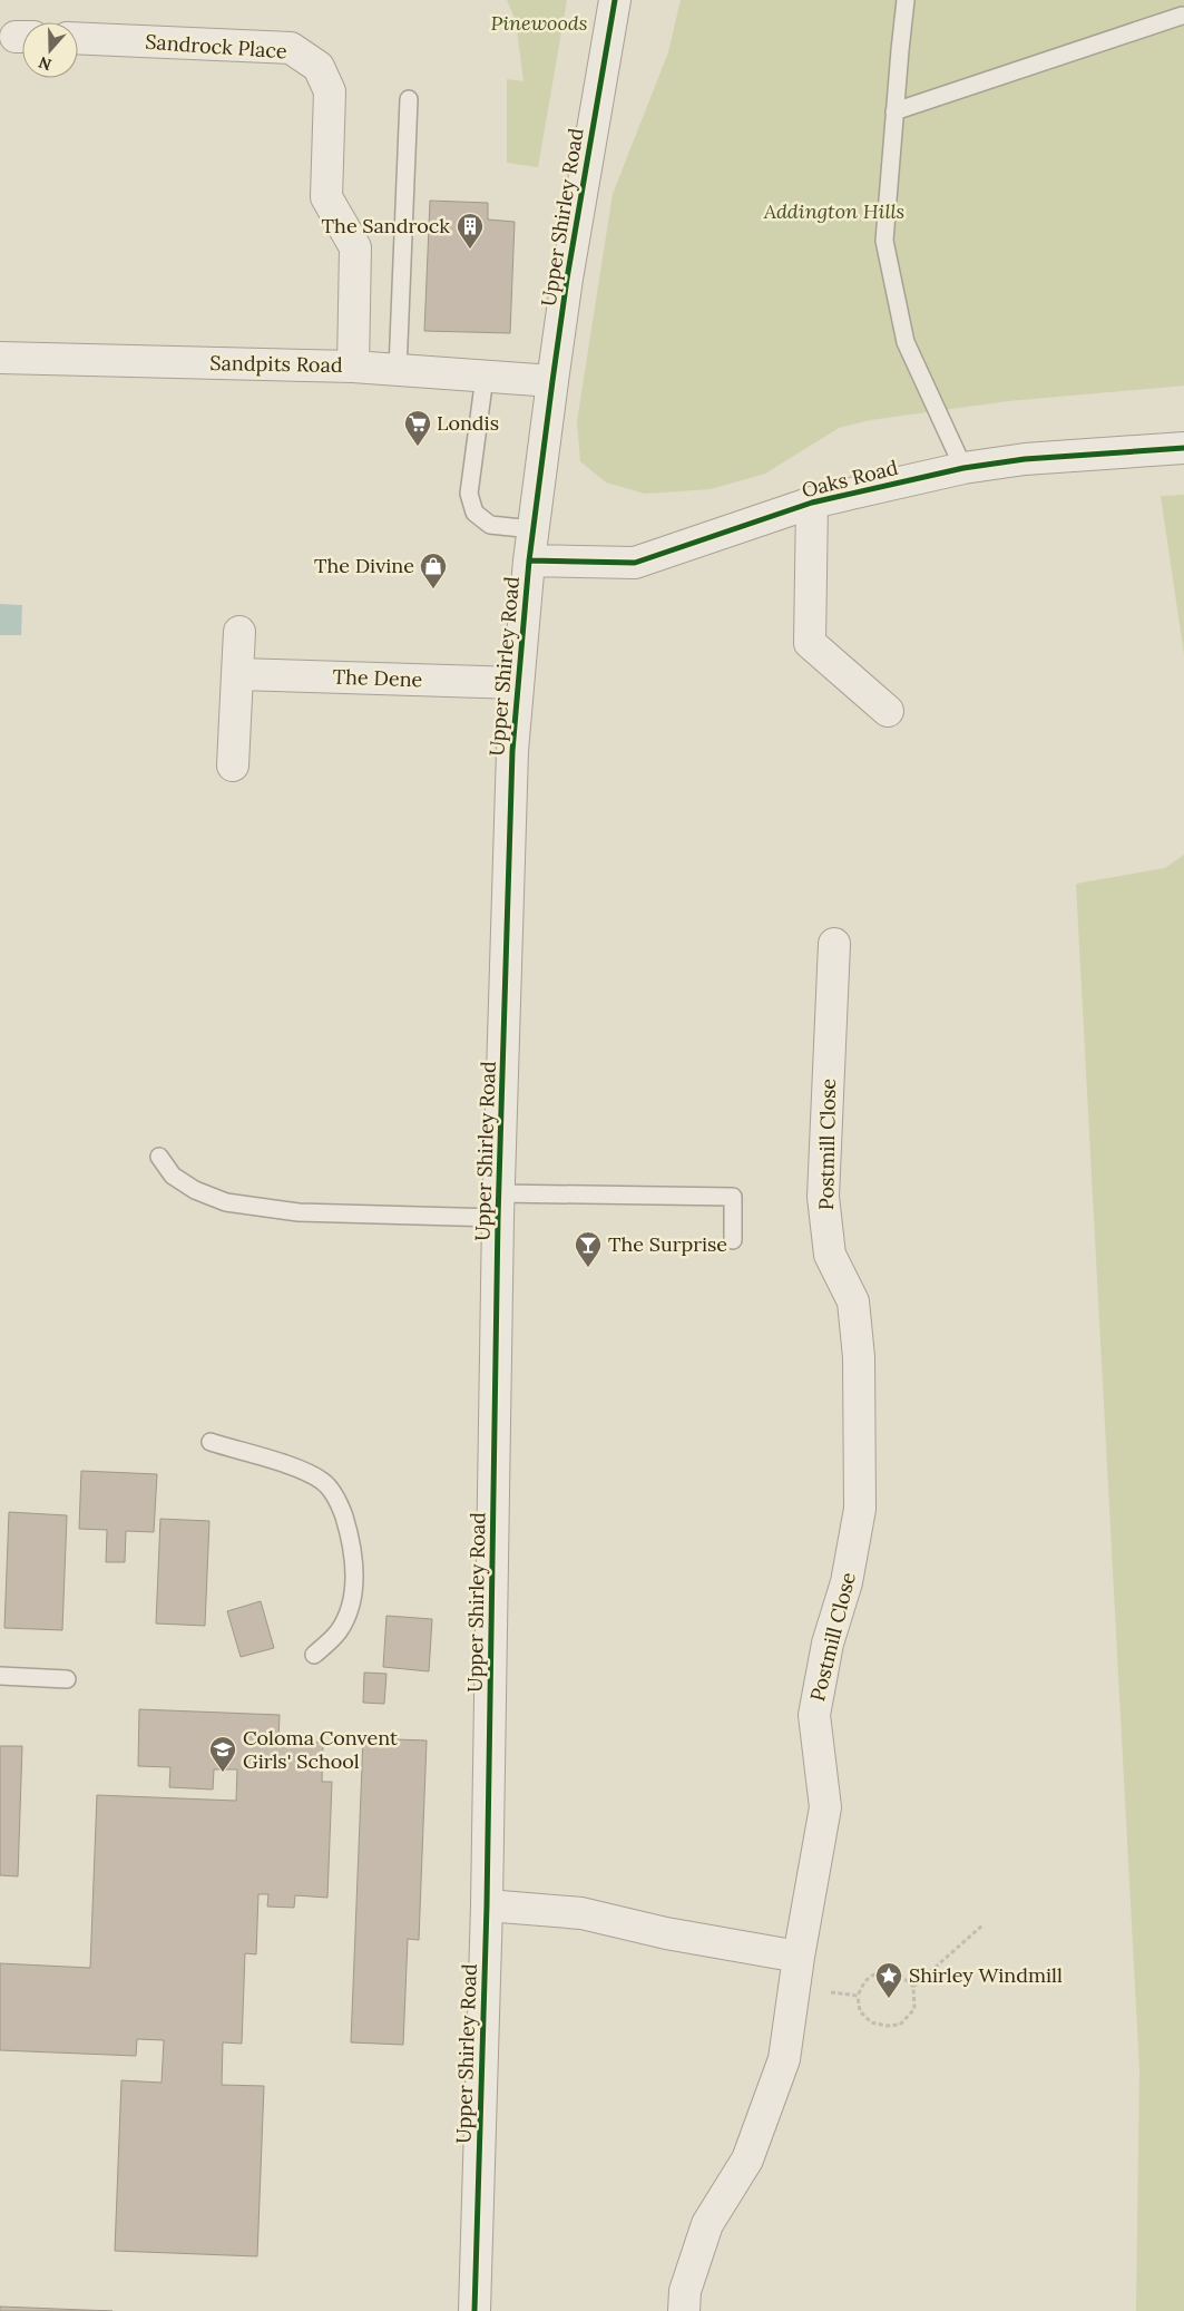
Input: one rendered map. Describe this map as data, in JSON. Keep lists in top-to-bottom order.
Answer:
{
  "streets": {
    "street": [
      "Sandrock Place",
      "Upper Shirley Road",
      "Sandpits Road",
      "Oaks Road",
      "The Dene",
      "Postmill Close"
    ]
  },
  "crossings": [
    ["Sandrock Place", "Sandpits Road"],
    ["Upper Shirley Road", "Sandpits Road"],
    ["Upper Shirley Road", "Oaks Road"],
    ["Upper Shirley Road", "The Dene"]
  ],
  "parks": ["Pinewoods", "Addington Hills"],
  "places": {
    "building": ["The Sandrock"],
    "supermarket": ["Londis"],
    "shop": ["The Divine"],
    "bar": ["The Surprise"],
    "school or university": ["Coloma Convent Girls' School"],
    "place": ["Shirley Windmill"]
  },
  "north": "bottom"
}
